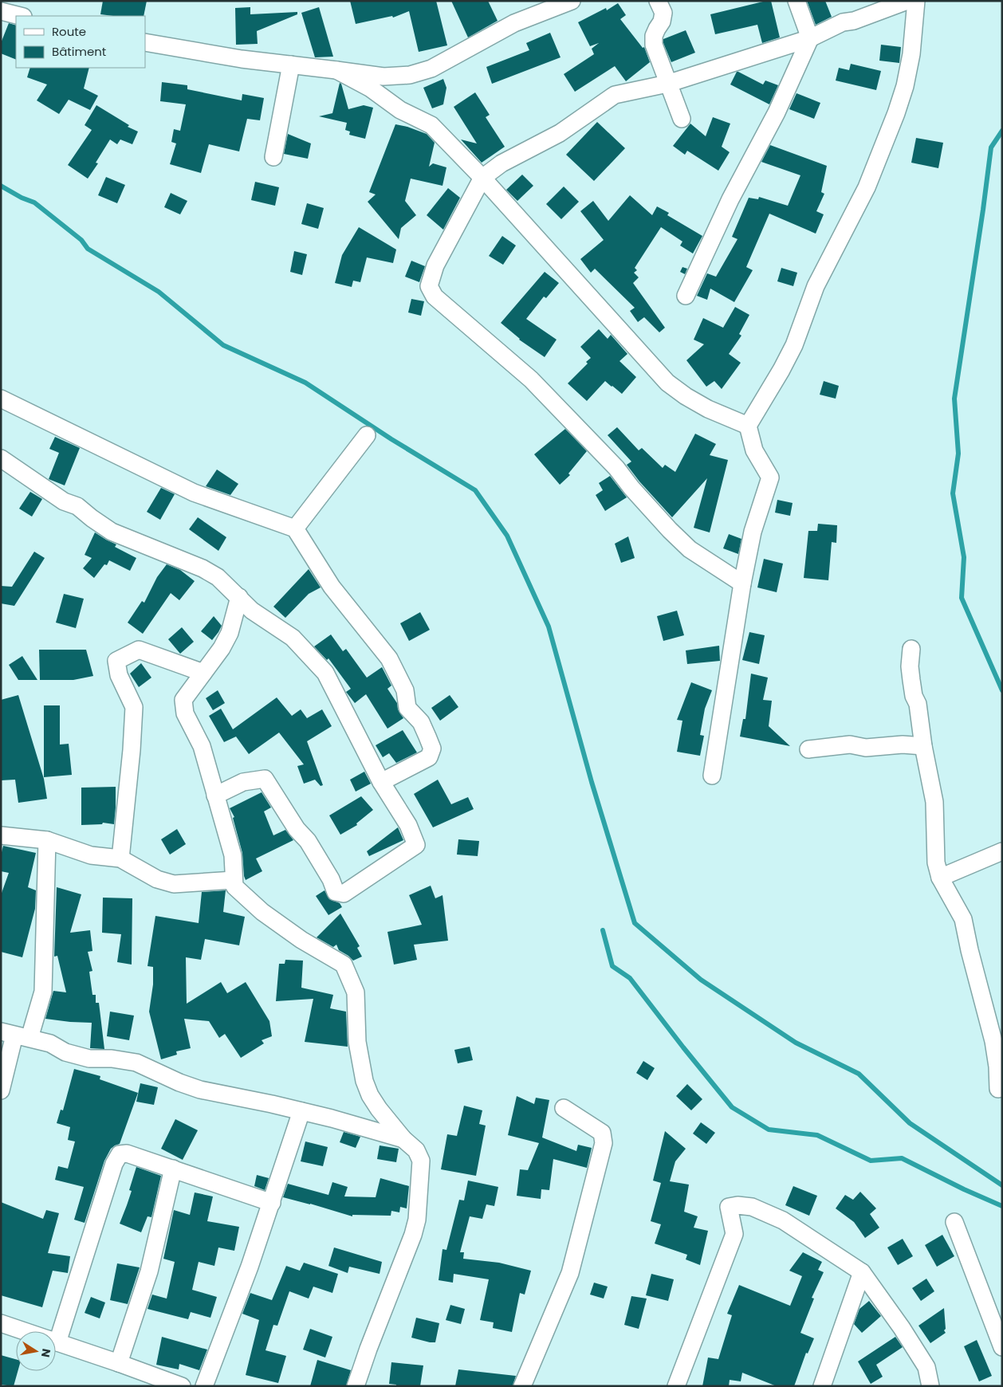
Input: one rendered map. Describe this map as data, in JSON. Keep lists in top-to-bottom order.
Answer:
{
  "legend": ["Route", "Bâtiment"],
  "north": "right"
}
